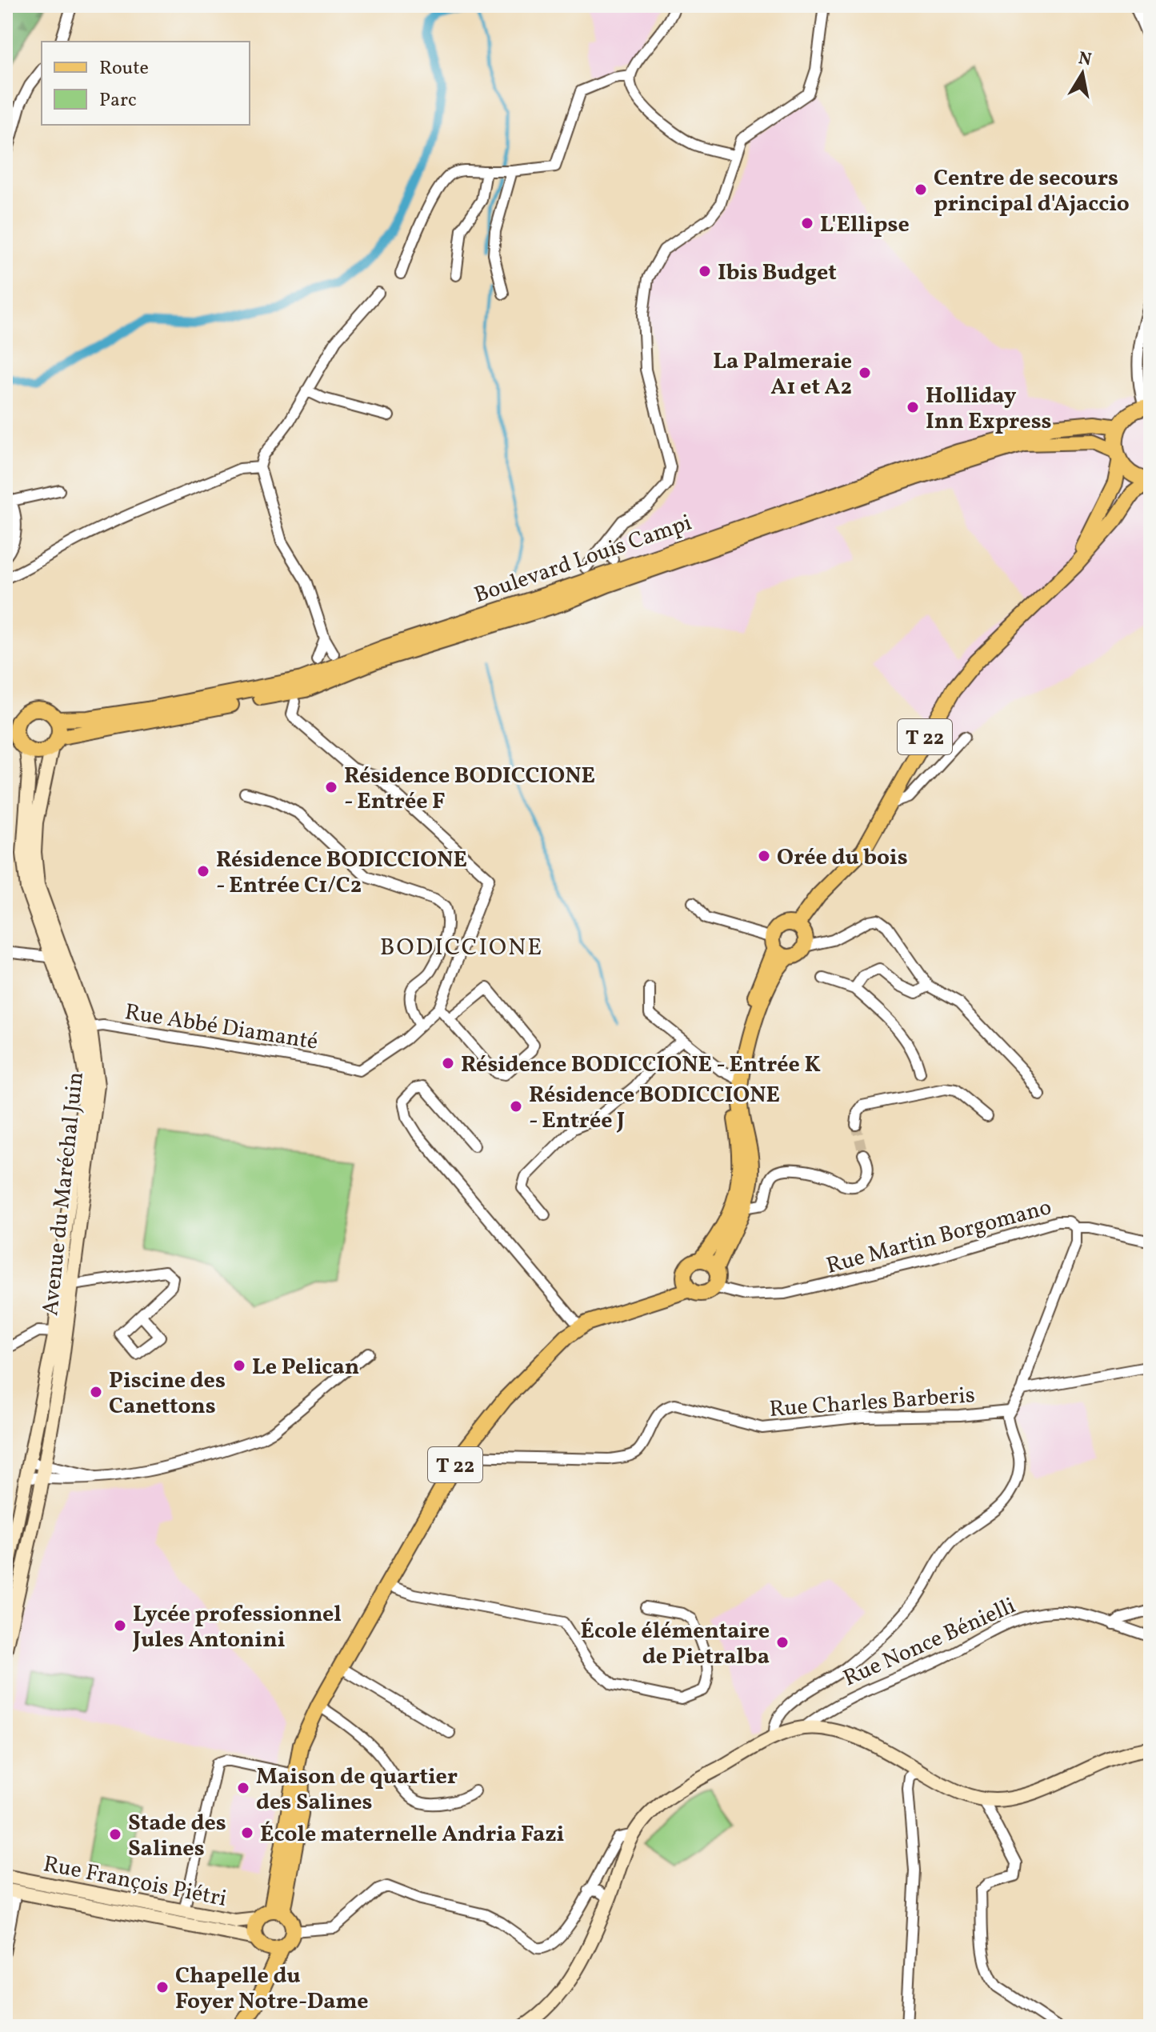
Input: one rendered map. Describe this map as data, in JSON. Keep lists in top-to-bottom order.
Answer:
{
  "streets": {
    "main road": [
      "Boulevard Louis Campi",
      "T 22",
      "Avenue du Maréchal Juin",
      "Rue François Piétri"
    ],
    "street": [
      "Rue Abbé Diamanté",
      "Rue Martin Borgomano",
      "Rue Charles Barberis",
      "Rue Nonce Bénielli"
    ]
  },
  "crossings": [
    ["Boulevard Louis Campi", "T 22"],
    ["Boulevard Louis Campi", "Avenue du Maréchal Juin"],
    ["T 22", "Rue Martin Borgomano"],
    ["T 22", "Rue Charles Barberis"],
    ["T 22", "Rue François Piétri"],
    ["Rue Abbé Diamanté", "Avenue du Maréchal Juin"],
    ["Rue Martin Borgomano", "Rue Charles Barberis"]
  ],
  "districts": ["BODICCIONE"],
  "places": [
    "Centre de secours principal d'Ajaccio",
    "L'Ellipse",
    "Ibis Budget",
    "La Palmeraie A1 et A2",
    "Holliday Inn Express",
    "Résidence BODICCIONE - Entrée F",
    "Orée du bois",
    "Résidence BODICCIONE - Entrée C1/C2",
    "Résidence BODICCIONE - Entrée K",
    "Résidence BODICCIONE - Entrée J",
    "Le Pelican",
    "Piscine des Canettons",
    "Lycée professionnel Jules Antonini",
    "École élémentaire de Pietralba",
    "Maison de quartier des Salines",
    "École maternelle Andria Fazi",
    "Stade des Salines",
    "Chapelle du Foyer Notre-Dame"
  ],
  "legend": ["Route", "Parc"],
  "north": "top"
}
